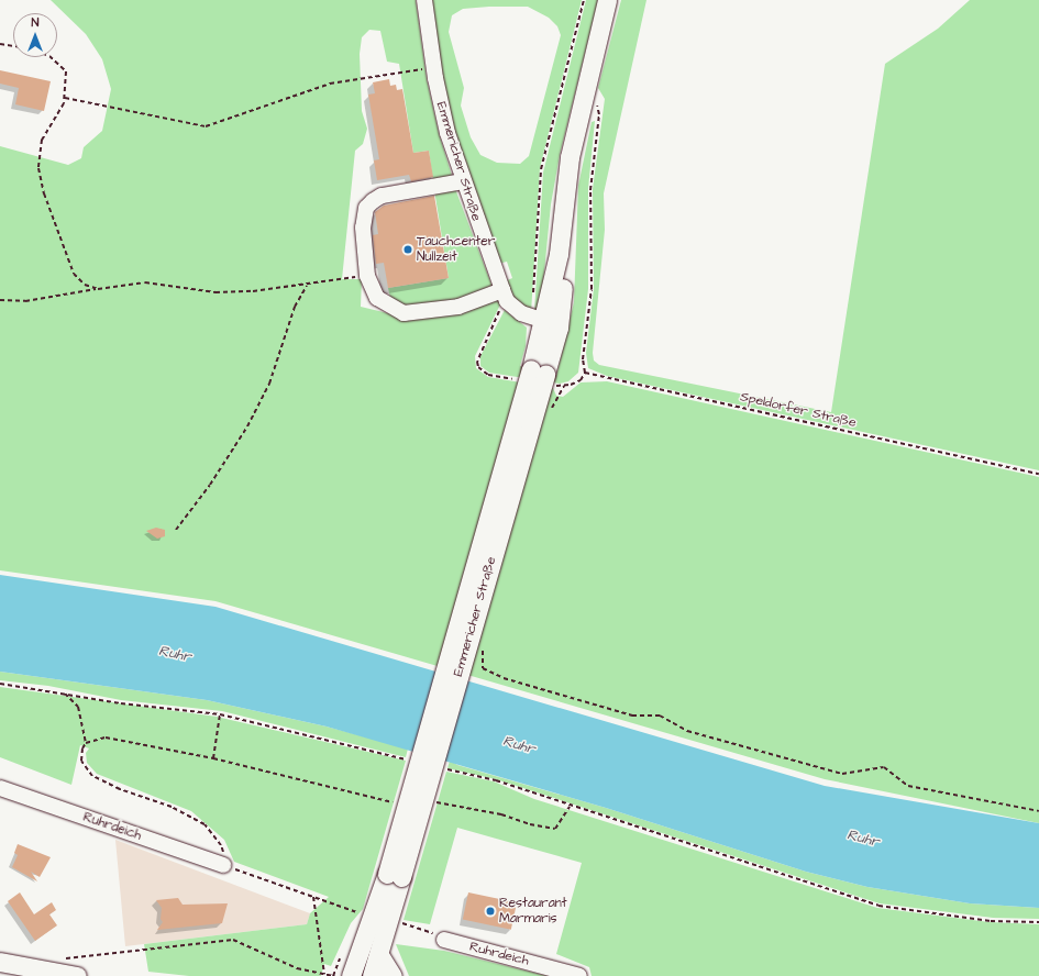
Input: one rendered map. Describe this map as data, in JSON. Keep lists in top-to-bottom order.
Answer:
{
  "streets": {
    "main road": ["Emmericher Straße"],
    "street": ["Ruhrdeich"],
    "path": ["Speldorfer Straße"]
  },
  "water": ["Ruhr"],
  "places": ["Tauchcenter Nullzeit", "Restaurant Marmaris"],
  "north": "top"
}
